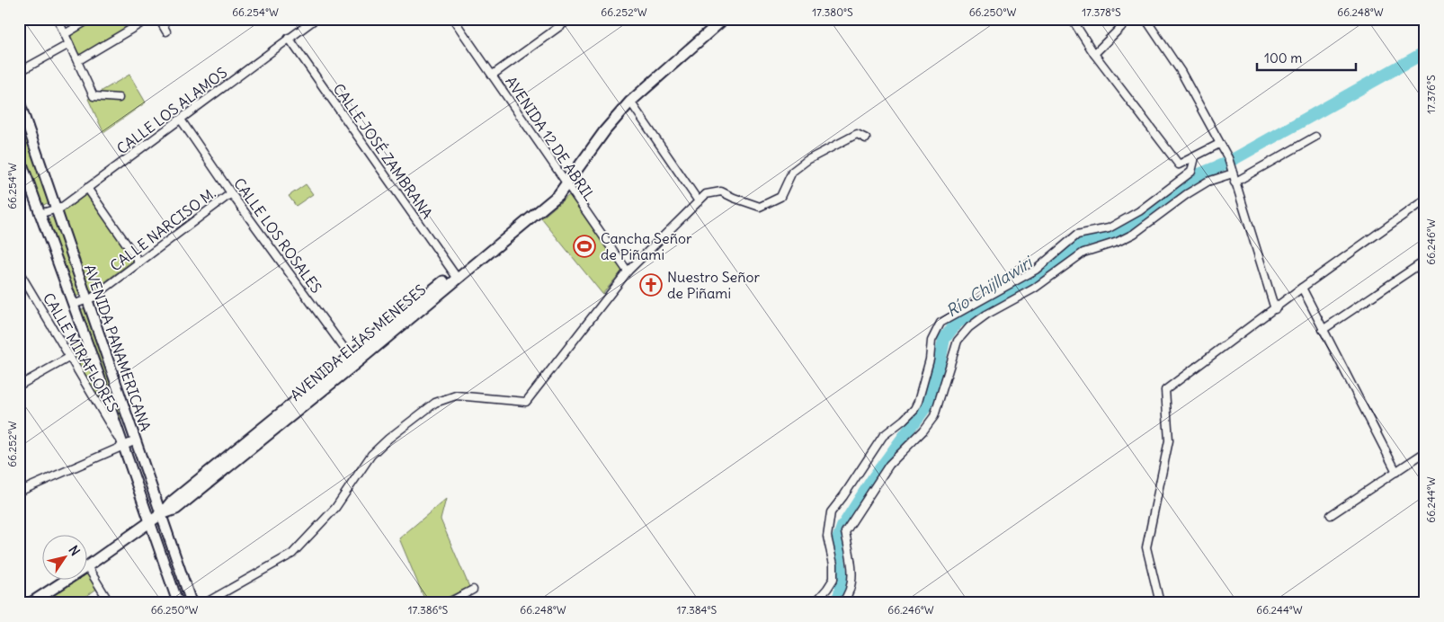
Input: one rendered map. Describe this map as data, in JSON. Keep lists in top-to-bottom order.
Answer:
{
  "streets": {
    "main road": ["AVENIDA ELÍAS MENESES", "AVENIDA PANAMERICANA"],
    "street": [
      "CALLE LOS ALAMOS",
      "AVENIDA 12 DE ABRIL",
      "CALLE JOSÉ ZAMBRANA",
      "CALLE NARCISO M.",
      "CALLE LOS ROSALES",
      "CALLE MIRAFLORES"
    ]
  },
  "crossings": [
    ["CALLE LOS ALAMOS", "CALLE JOSÉ ZAMBRANA"],
    ["CALLE LOS ALAMOS", "CALLE LOS ROSALES"],
    ["CALLE LOS ALAMOS", "AVENIDA PANAMERICANA"],
    ["AVENIDA 12 DE ABRIL", "AVENIDA ELÍAS MENESES"],
    ["CALLE JOSÉ ZAMBRANA", "AVENIDA ELÍAS MENESES"],
    ["CALLE NARCISO M.", "CALLE LOS ROSALES"],
    ["CALLE NARCISO M.", "AVENIDA PANAMERICANA"],
    ["CALLE LOS ROSALES", "AVENIDA ELÍAS MENESES"],
    ["AVENIDA ELÍAS MENESES", "AVENIDA PANAMERICANA"],
    ["AVENIDA PANAMERICANA", "CALLE MIRAFLORES"]
  ],
  "water": ["Río Chijllawiri"],
  "places": {
    "sports": ["Cancha Señor de Piñami"],
    "church": ["Nuestro Señor de Piñami"]
  },
  "scale_bar": "100 m",
  "north": "top right",
  "coordinates": [
    "66.254°W",
    "66.252°W",
    "17.380°S",
    "66.250°W",
    "17.378°S",
    "66.248°W",
    "17.376°S",
    "66.246°W",
    "66.244°W",
    "17.386°S",
    "17.384°S"
  ]
}
